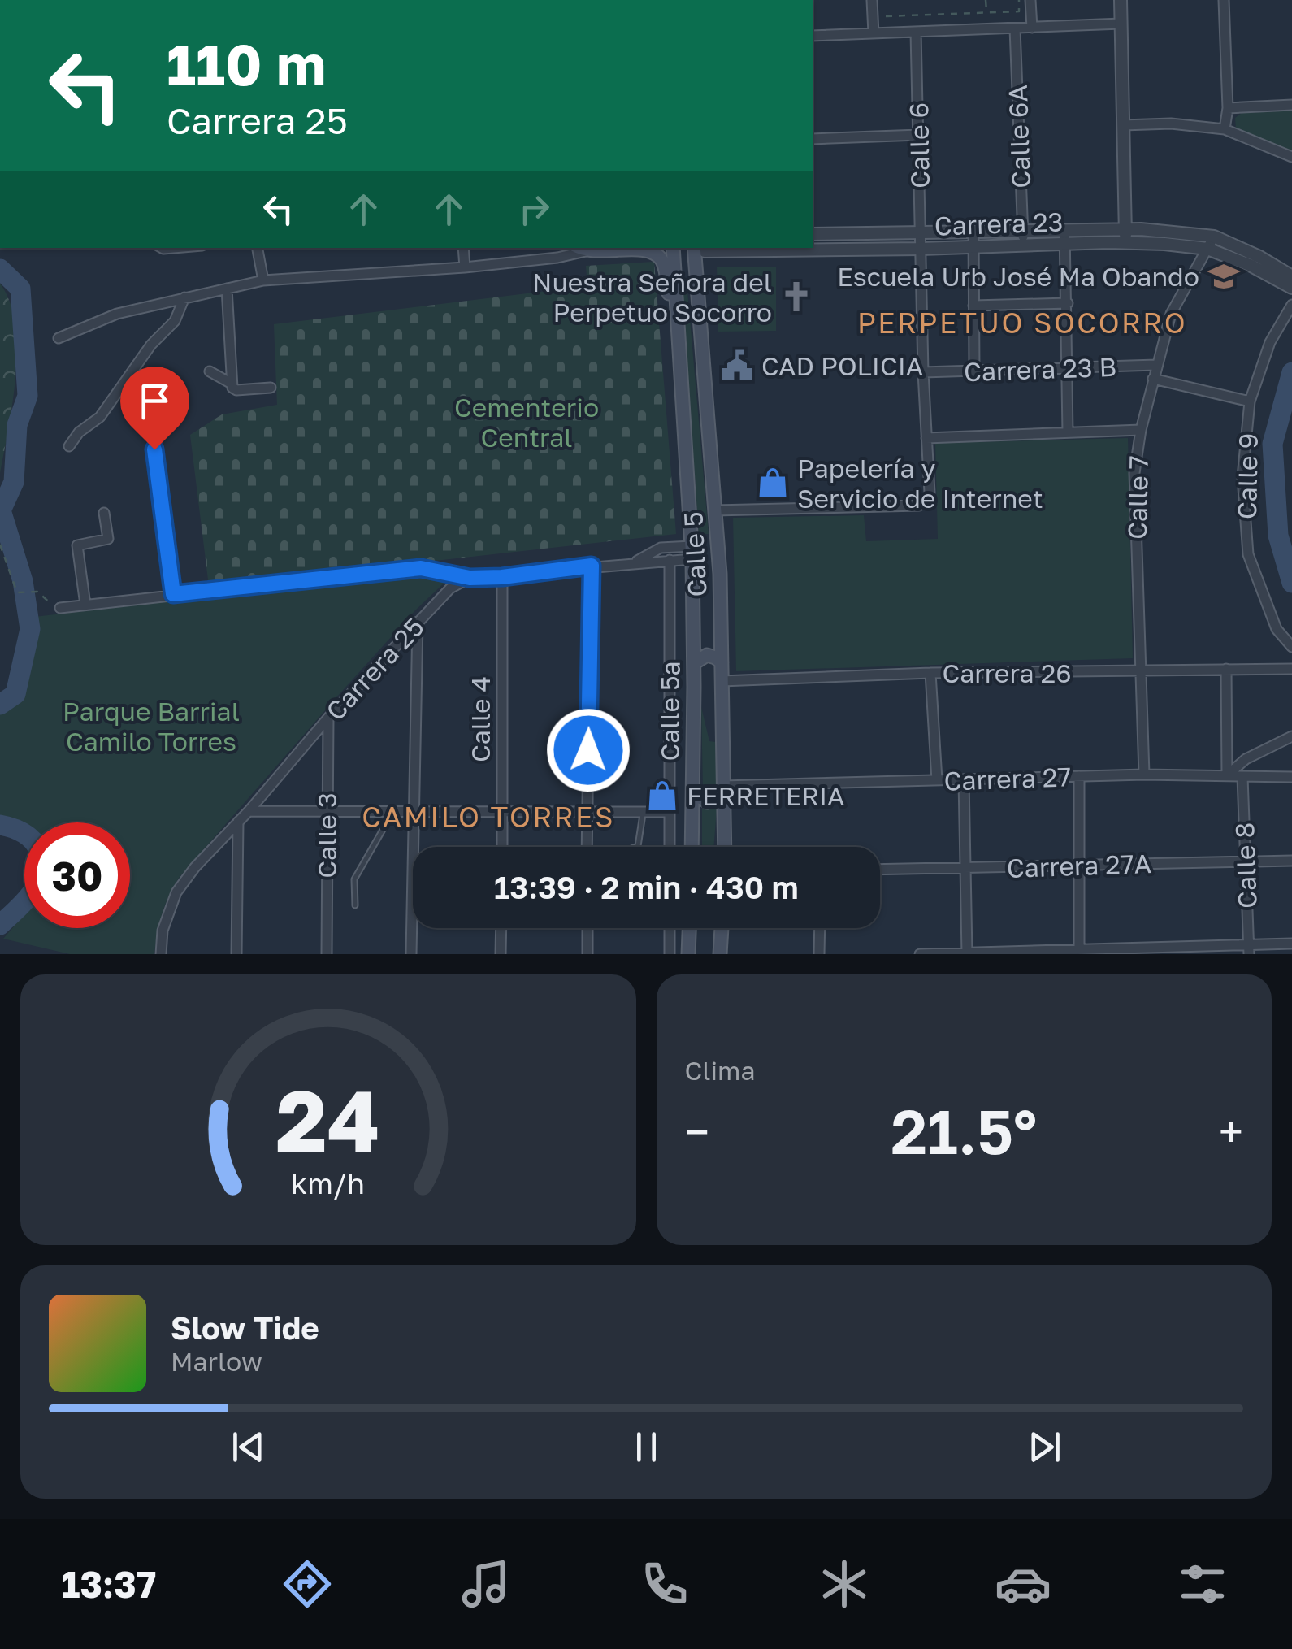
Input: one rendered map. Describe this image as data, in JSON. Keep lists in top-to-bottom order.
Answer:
{
  "streets": {
    "main road": ["Calle 5"],
    "street": [
      "Calle 6A",
      "Calle 6",
      "Carrera 23",
      "Carrera 23 B",
      "Calle 9",
      "Calle 7",
      "Carrera 25",
      "Carrera 26",
      "Calle 5ª",
      "Calle 4",
      "Carrera 27",
      "Calle 3",
      "Carrera 27A",
      "Calle 8"
    ]
  },
  "crossings": [
    ["Calle 6A", "Carrera 23"],
    ["Calle 6", "Carrera 23"],
    ["Calle 6", "Carrera 23 B"],
    ["Calle 6", "Calle 5"],
    ["Carrera 23", "Calle 7"],
    ["Carrera 23 B", "Calle 7"],
    ["Calle 7", "Carrera 26"],
    ["Calle 7", "Carrera 27"],
    ["Calle 5", "Carrera 26"],
    ["Calle 5", "Carrera 27"],
    ["Carrera 25", "Calle 3"],
    ["Carrera 27", "Calle 8"],
    ["Carrera 27A", "Calle 8"]
  ],
  "districts": ["PERPETUO SOCORRO", "CAMILO TORRES"],
  "parks": ["Cementerio Central", "Parque Barrial Camilo Torres"],
  "places": {
    "school or university": ["Escuela Urb José Ma Obando"],
    "church": ["Nuestra Señora del Perpetuo Socorro"],
    "public building": ["CAD POLICIA"],
    "shop": ["Papelería y Servicio de Internet", "FERRETERIA"]
  },
  "page": {
    "turn": ["110 m", "Carrera 25"],
    "limit": "30",
    "trip": "13:39 · 2 min · 430 m",
    "tile": "Clima",
    "heat": ["−", "21.5°", "+"],
    "song": ["Slow Tide", "Marlow"],
    "tabs": "13:37",
    "gauge": ["24", "km/h"]
  }
}
